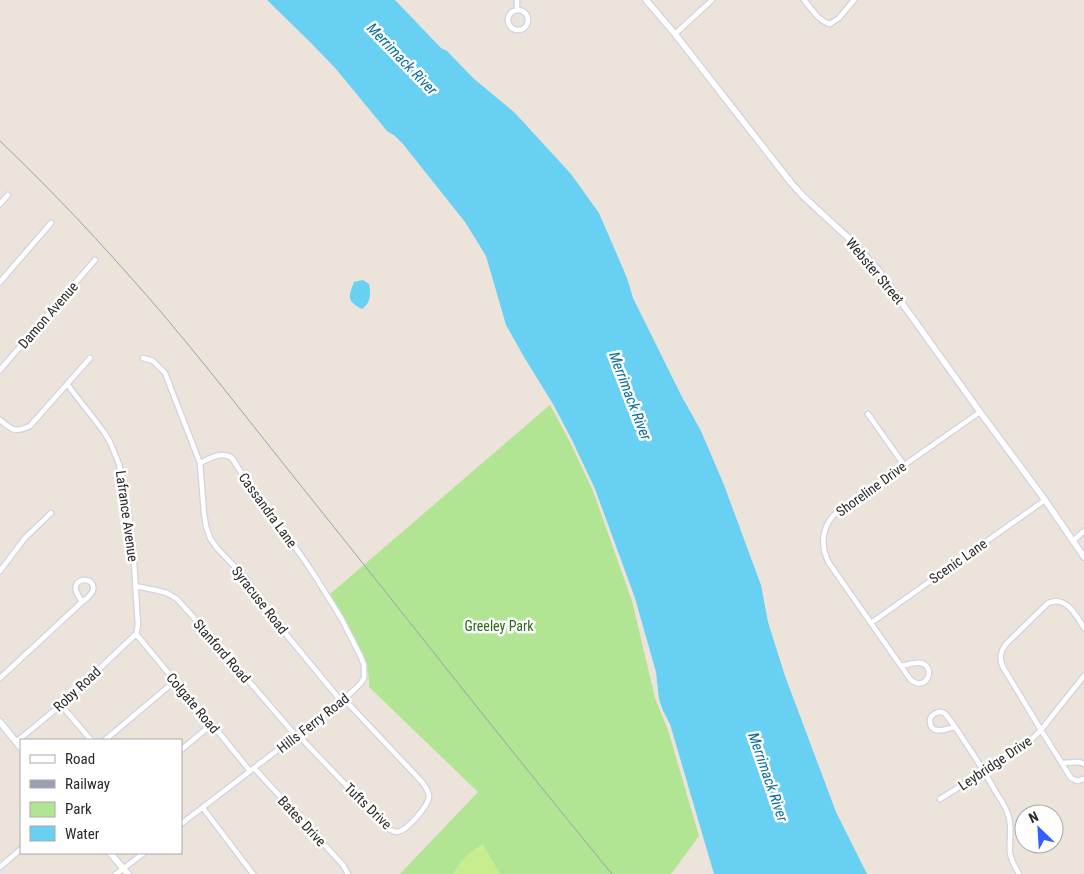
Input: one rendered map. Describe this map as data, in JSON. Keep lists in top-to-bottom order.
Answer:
{
  "streets": {
    "main road": ["Webster Street"],
    "street": [
      "Damon Avenue",
      "Shoreline Drive",
      "Cassandra Lane",
      "Lafrance Avenue",
      "Scenic Lane",
      "Syracuse Road",
      "Stanford Road",
      "Roby Road",
      "Colgate Road",
      "Hills Ferry Road",
      "Leybridge Drive",
      "Tufts Drive",
      "Bates Drive"
    ]
  },
  "crossings": [
    ["Webster Street", "Shoreline Drive"],
    ["Webster Street", "Scenic Lane"],
    ["Shoreline Drive", "Scenic Lane"],
    ["Cassandra Lane", "Syracuse Road"],
    ["Cassandra Lane", "Hills Ferry Road"],
    ["Lafrance Avenue", "Stanford Road"],
    ["Lafrance Avenue", "Roby Road"],
    ["Lafrance Avenue", "Colgate Road"],
    ["Syracuse Road", "Hills Ferry Road"],
    ["Syracuse Road", "Tufts Drive"],
    ["Stanford Road", "Hills Ferry Road"],
    ["Stanford Road", "Tufts Drive"],
    ["Roby Road", "Colgate Road"],
    ["Colgate Road", "Hills Ferry Road"],
    ["Colgate Road", "Bates Drive"],
    ["Hills Ferry Road", "Tufts Drive"],
    ["Hills Ferry Road", "Bates Drive"]
  ],
  "water": ["Merrimack River"],
  "parks": ["Greeley Park"],
  "legend": [
    "Road",
    "Railway",
    "Park",
    "Water"
  ],
  "north": "top left"
}
